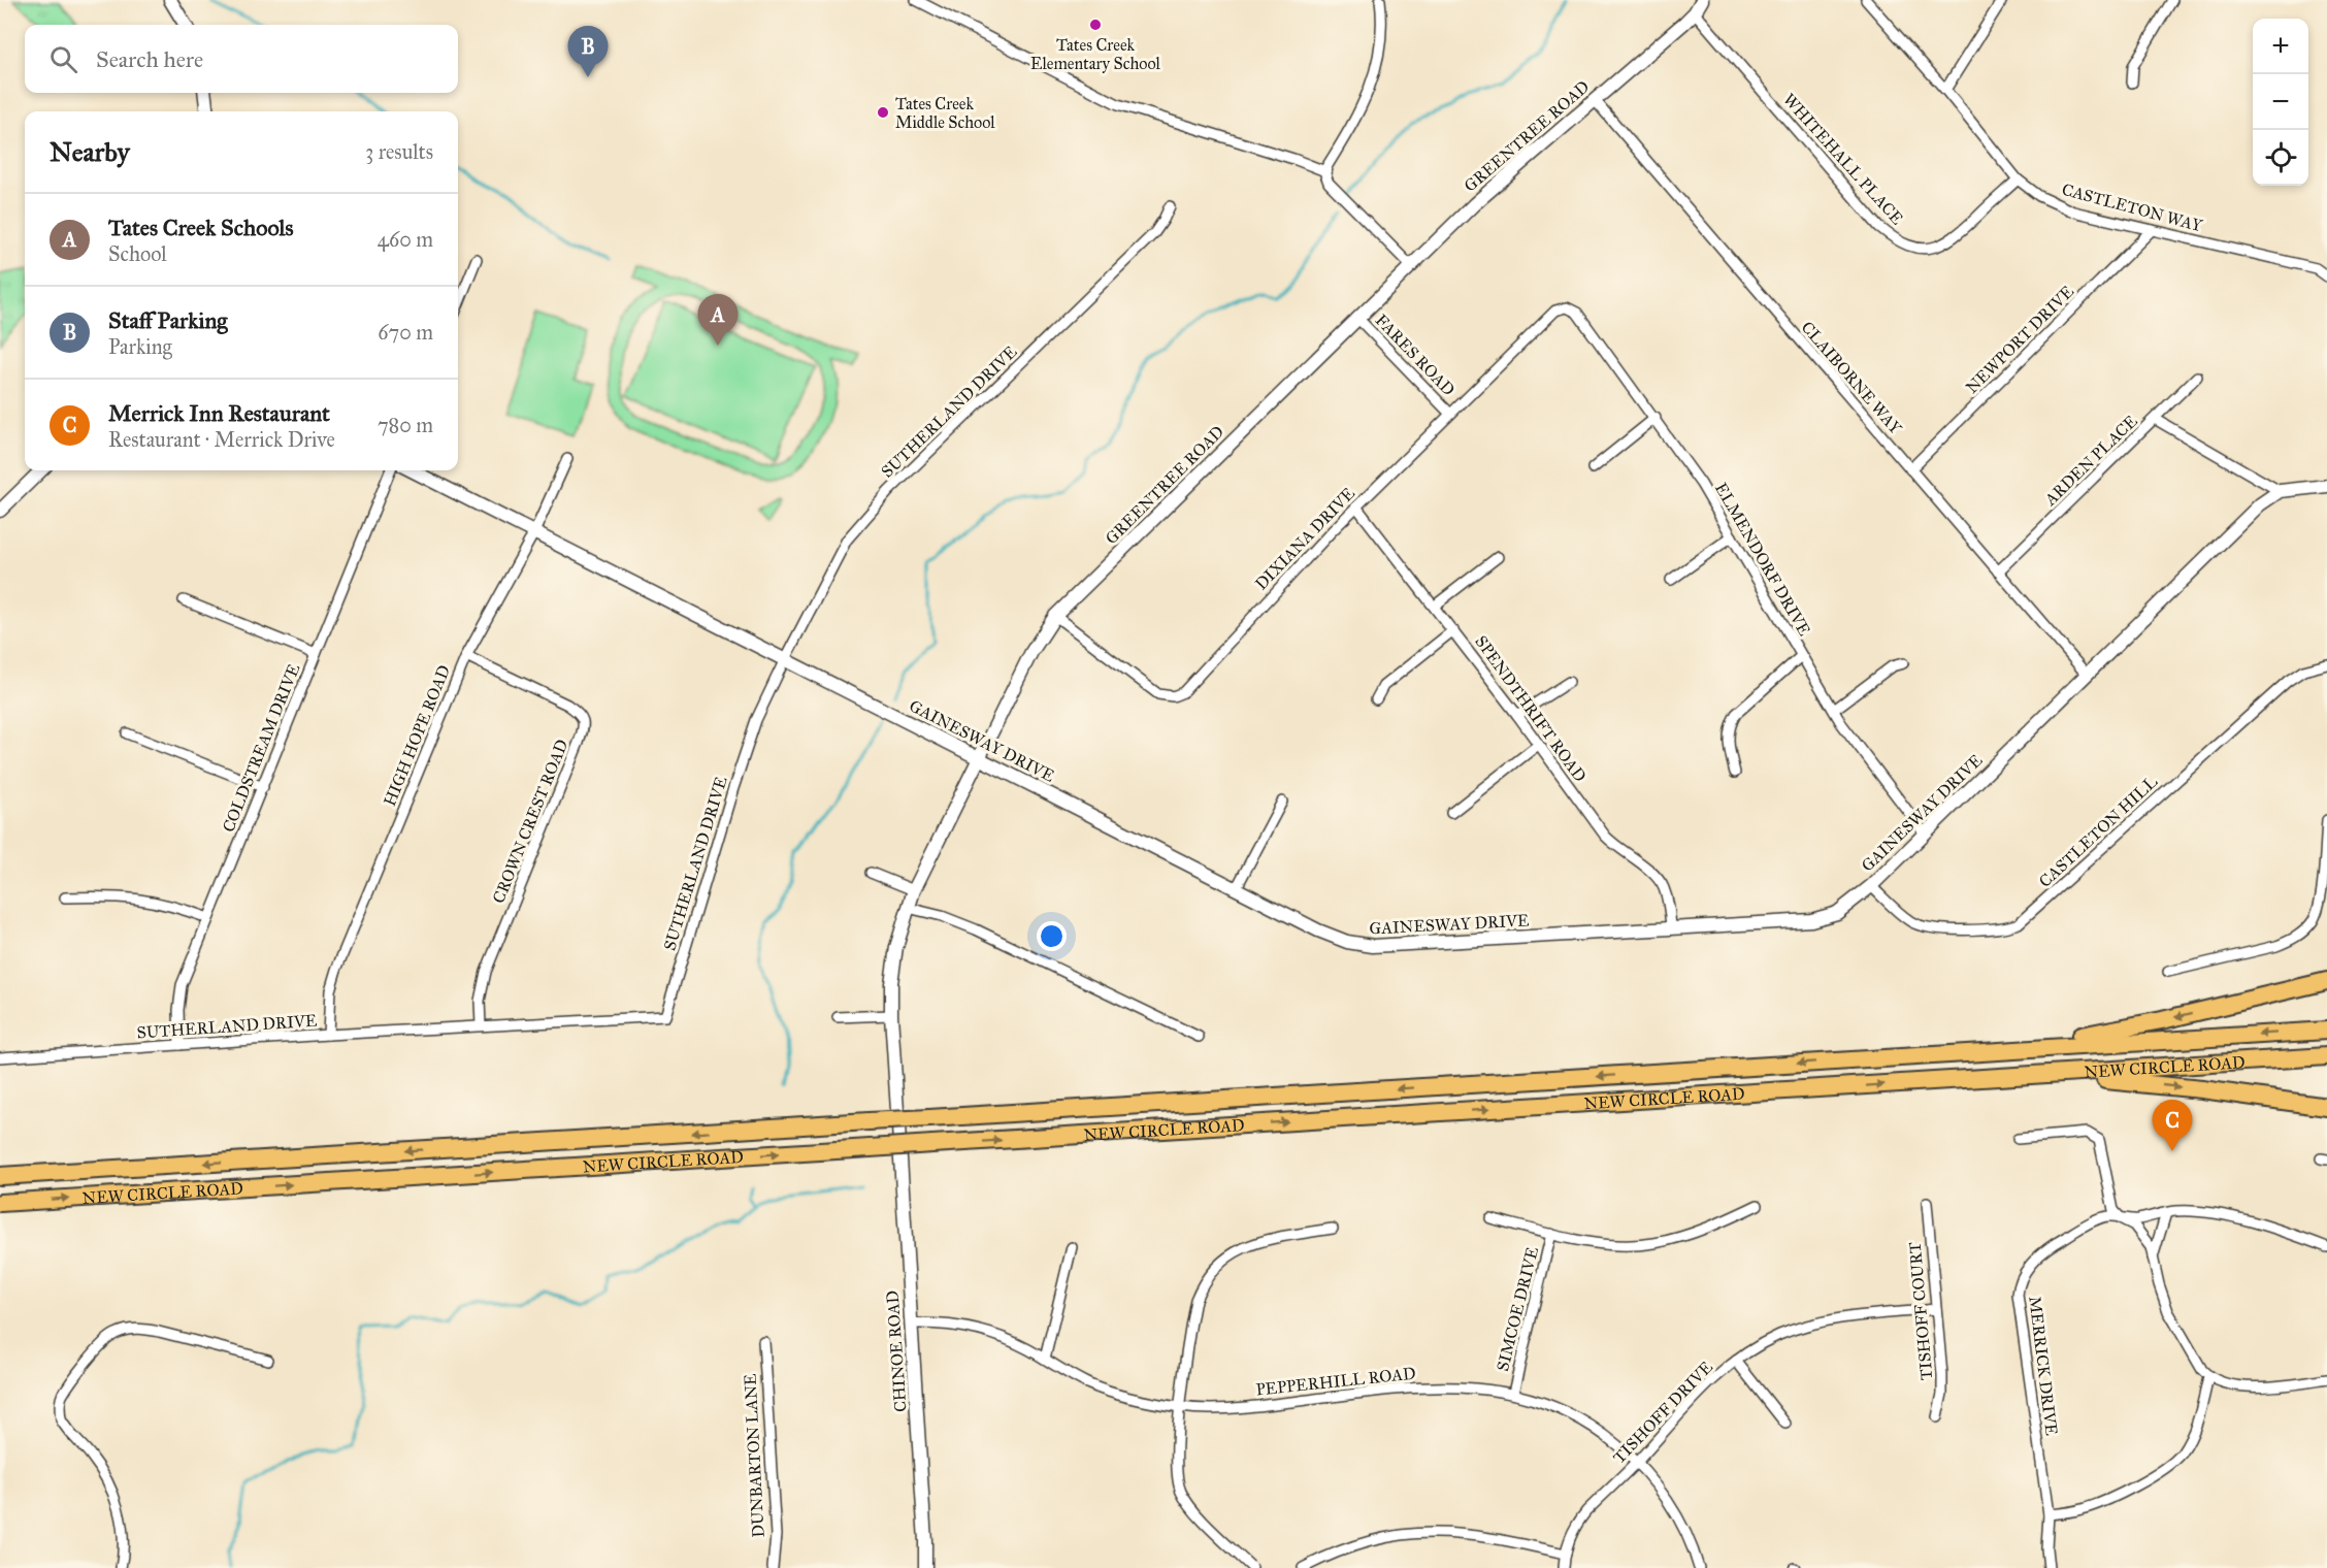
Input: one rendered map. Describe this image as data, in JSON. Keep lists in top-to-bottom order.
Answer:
{
  "streets": {
    "highway": ["NEW CIRCLE ROAD"],
    "street": [
      "GREENTREE ROAD",
      "WHITEHALL PLACE",
      "CASTLETON WAY",
      "NEWPORT DRIVE",
      "FARES ROAD",
      "CLAIBORNE WAY",
      "SUTHERLAND DRIVE",
      "ARDEN PLACE",
      "DIXIANA DRIVE",
      "ELMENDORF DRIVE",
      "SPENDTHRIFT ROAD",
      "HIGH HOPE ROAD",
      "GAINESWAY DRIVE",
      "COLDSTREAM DRIVE",
      "CROWN CREST ROAD",
      "CASTLETON HILL",
      "SIMCOE DRIVE",
      "TISHOFF COURT",
      "CHINOE ROAD",
      "MERRICK DRIVE",
      "PEPPERHILL ROAD",
      "TISHOFF DRIVE",
      "DUNBARTON LANE"
    ]
  },
  "crossings": [
    ["GREENTREE ROAD", "WHITEHALL PLACE"],
    ["GREENTREE ROAD", "FARES ROAD"],
    ["GREENTREE ROAD", "CLAIBORNE WAY"],
    ["GREENTREE ROAD", "DIXIANA DRIVE"],
    ["GREENTREE ROAD", "GAINESWAY DRIVE"],
    ["GREENTREE ROAD", "CHINOE ROAD"],
    ["WHITEHALL PLACE", "CASTLETON WAY"],
    ["CASTLETON WAY", "NEWPORT DRIVE"],
    ["NEWPORT DRIVE", "CLAIBORNE WAY"],
    ["FARES ROAD", "DIXIANA DRIVE"],
    ["CLAIBORNE WAY", "ARDEN PLACE"],
    ["CLAIBORNE WAY", "GAINESWAY DRIVE"],
    ["SUTHERLAND DRIVE", "HIGH HOPE ROAD"],
    ["SUTHERLAND DRIVE", "GAINESWAY DRIVE"],
    ["SUTHERLAND DRIVE", "COLDSTREAM DRIVE"],
    ["SUTHERLAND DRIVE", "CROWN CREST ROAD"],
    ["ARDEN PLACE", "GAINESWAY DRIVE"],
    ["DIXIANA DRIVE", "ELMENDORF DRIVE"],
    ["DIXIANA DRIVE", "SPENDTHRIFT ROAD"],
    ["ELMENDORF DRIVE", "GAINESWAY DRIVE"],
    ["SPENDTHRIFT ROAD", "GAINESWAY DRIVE"],
    ["HIGH HOPE ROAD", "GAINESWAY DRIVE"],
    ["HIGH HOPE ROAD", "CROWN CREST ROAD"],
    ["GAINESWAY DRIVE", "CASTLETON HILL"],
    ["SIMCOE DRIVE", "PEPPERHILL ROAD"],
    ["TISHOFF COURT", "TISHOFF DRIVE"],
    ["CHINOE ROAD", "PEPPERHILL ROAD"],
    ["PEPPERHILL ROAD", "TISHOFF DRIVE"]
  ],
  "places": ["Tates Creek Elementary School", "Tates Creek Middle School"],
  "page": {
    "map_buttons": ["+", "−"],
    "search": "Search here",
    "pins": ["B", "A", "C"],
    "heading": ["Nearby", "3 results"],
    "list": [
      {
        "mark": "A",
        "name": "Tates Creek Schools",
        "note": "School",
        "value": "460 m"
      },
      {
        "mark": "B",
        "name": "Staff Parking",
        "note": "Parking",
        "value": "670 m"
      },
      {
        "mark": "C",
        "name": "Merrick Inn Restaurant",
        "note": "Restaurant · Merrick Drive",
        "value": "780 m"
      }
    ]
  }
}
